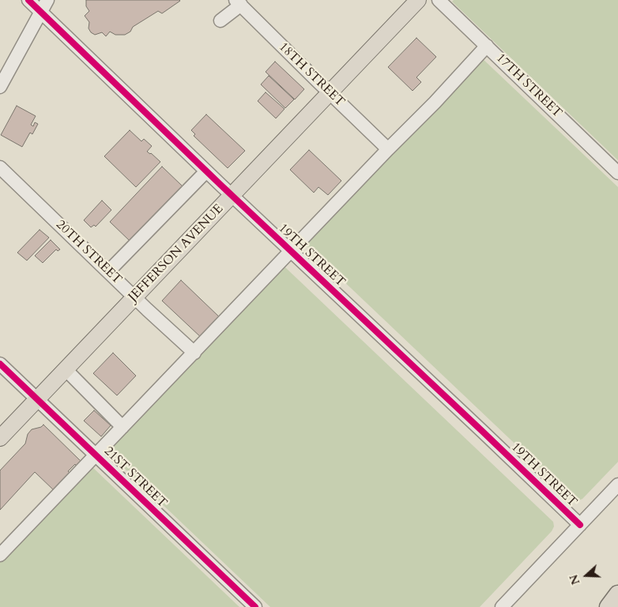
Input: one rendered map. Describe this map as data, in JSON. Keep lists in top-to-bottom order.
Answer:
{
  "streets": {
    "main road": ["JEFFERSON AVENUE"],
    "street": [
      "18TH STREET",
      "17TH STREET",
      "20TH STREET",
      "19TH STREET",
      "21ST STREET"
    ]
  },
  "crossings": [
    ["18TH STREET", "JEFFERSON AVENUE"],
    ["20TH STREET", "JEFFERSON AVENUE"],
    ["JEFFERSON AVENUE", "19TH STREET"],
    ["JEFFERSON AVENUE", "21ST STREET"]
  ],
  "north": "left"
}
